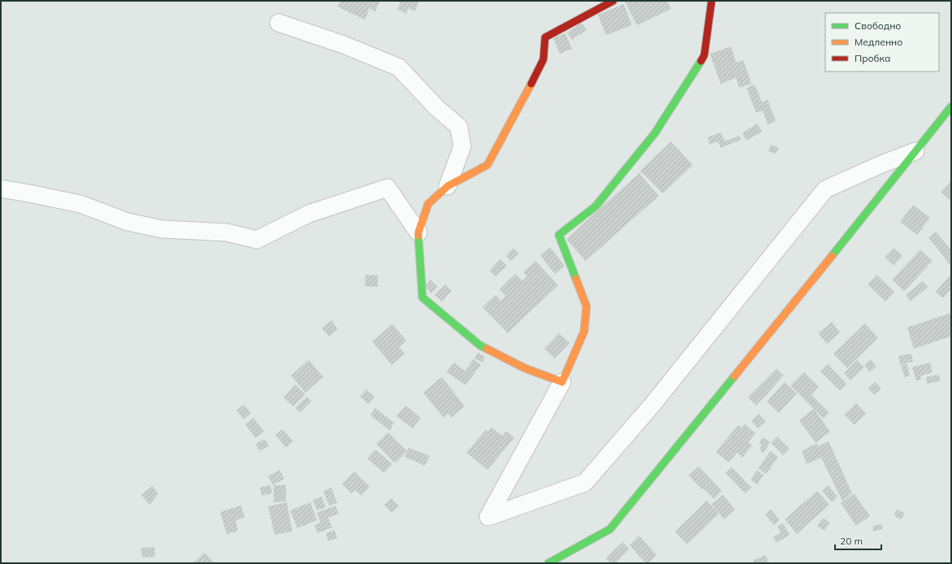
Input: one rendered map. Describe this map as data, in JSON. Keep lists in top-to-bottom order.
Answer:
{
  "legend": ["Свободно", "Медленно", "Пробка"],
  "scale_bar": "20 m"
}
